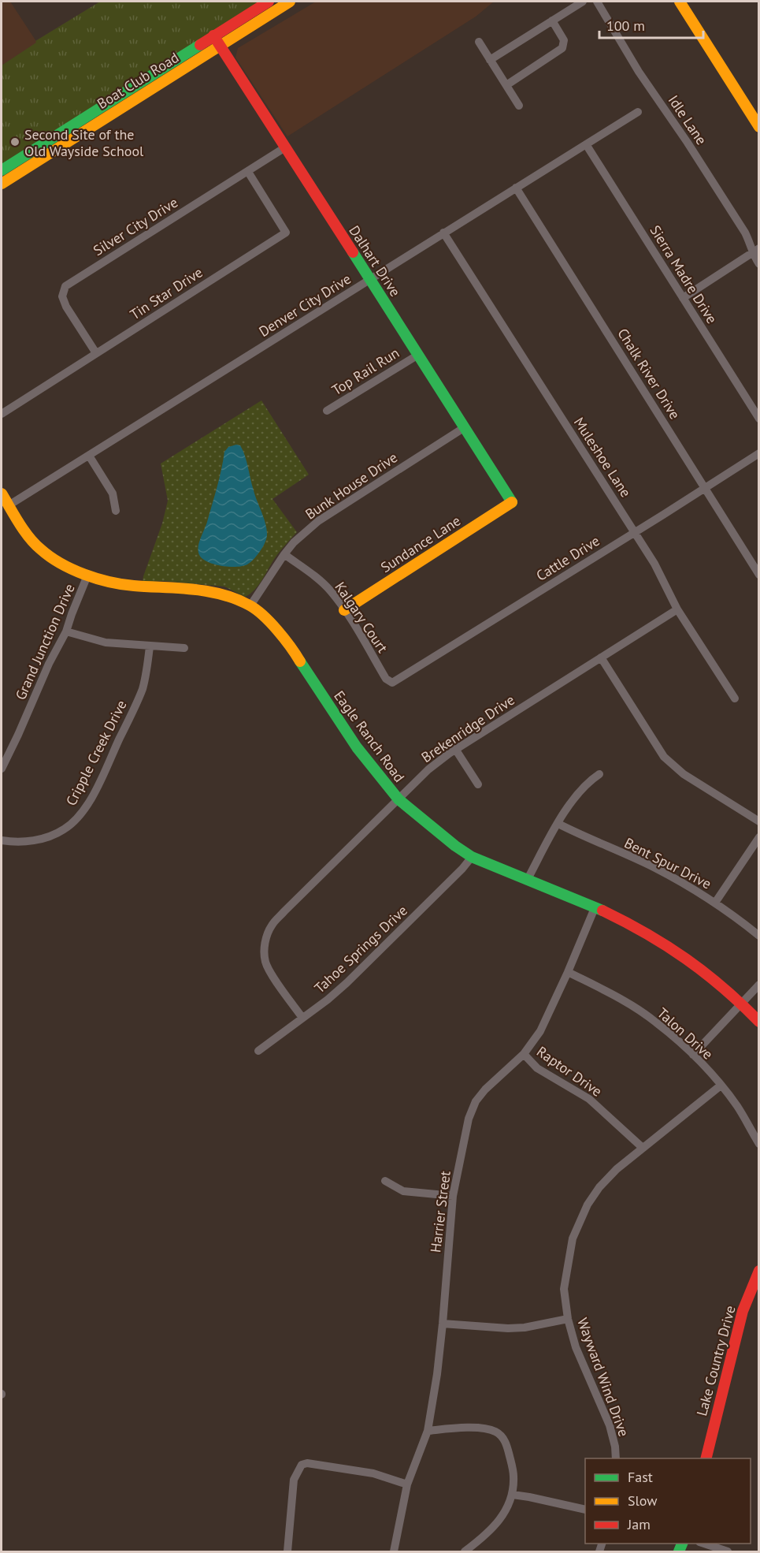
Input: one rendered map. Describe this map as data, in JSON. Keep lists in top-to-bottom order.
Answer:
{
  "streets": {
    "street": [
      "Boat Club Road",
      "Idle Lane",
      "Silver City Drive",
      "Dalhart Drive",
      "Sierra Madre Drive",
      "Tin Star Drive",
      "Denver City Drive",
      "Top Rail Run",
      "Chalk River Drive",
      "Muleshoe Lane",
      "Bunk House Drive",
      "Sundance Lane",
      "Cattle Drive",
      "Kalgary Court",
      "Grand Junction Drive",
      "Brekenridge Drive",
      "Eagle Ranch Road",
      "Cripple Creek Drive",
      "Bent Spur Drive",
      "Tahoe Springs Drive",
      "Talon Drive",
      "Raptor Drive",
      "Harrier Street",
      "Lake Country Drive",
      "Wayward Wind Drive"
    ]
  },
  "crossings": [
    ["Boat Club Road", "Dalhart Drive"],
    ["Silver City Drive", "Dalhart Drive"],
    ["Silver City Drive", "Tin Star Drive"],
    ["Dalhart Drive", "Denver City Drive"],
    ["Dalhart Drive", "Top Rail Run"],
    ["Dalhart Drive", "Bunk House Drive"],
    ["Dalhart Drive", "Sundance Lane"],
    ["Sierra Madre Drive", "Denver City Drive"],
    ["Denver City Drive", "Chalk River Drive"],
    ["Denver City Drive", "Muleshoe Lane"],
    ["Denver City Drive", "Eagle Ranch Road"],
    ["Chalk River Drive", "Cattle Drive"],
    ["Muleshoe Lane", "Cattle Drive"],
    ["Muleshoe Lane", "Brekenridge Drive"],
    ["Bunk House Drive", "Kalgary Court"],
    ["Bunk House Drive", "Eagle Ranch Road"],
    ["Sundance Lane", "Kalgary Court"],
    ["Cattle Drive", "Kalgary Court"],
    ["Grand Junction Drive", "Eagle Ranch Road"],
    ["Brekenridge Drive", "Eagle Ranch Road"],
    ["Brekenridge Drive", "Tahoe Springs Drive"],
    ["Eagle Ranch Road", "Tahoe Springs Drive"],
    ["Eagle Ranch Road", "Harrier Street"],
    ["Talon Drive", "Harrier Street"],
    ["Talon Drive", "Wayward Wind Drive"],
    ["Raptor Drive", "Harrier Street"],
    ["Raptor Drive", "Wayward Wind Drive"]
  ],
  "places": ["Second Site of the Old Wayside School"],
  "legend": ["Fast", "Slow", "Jam"],
  "scale_bar": "100 m"
}
